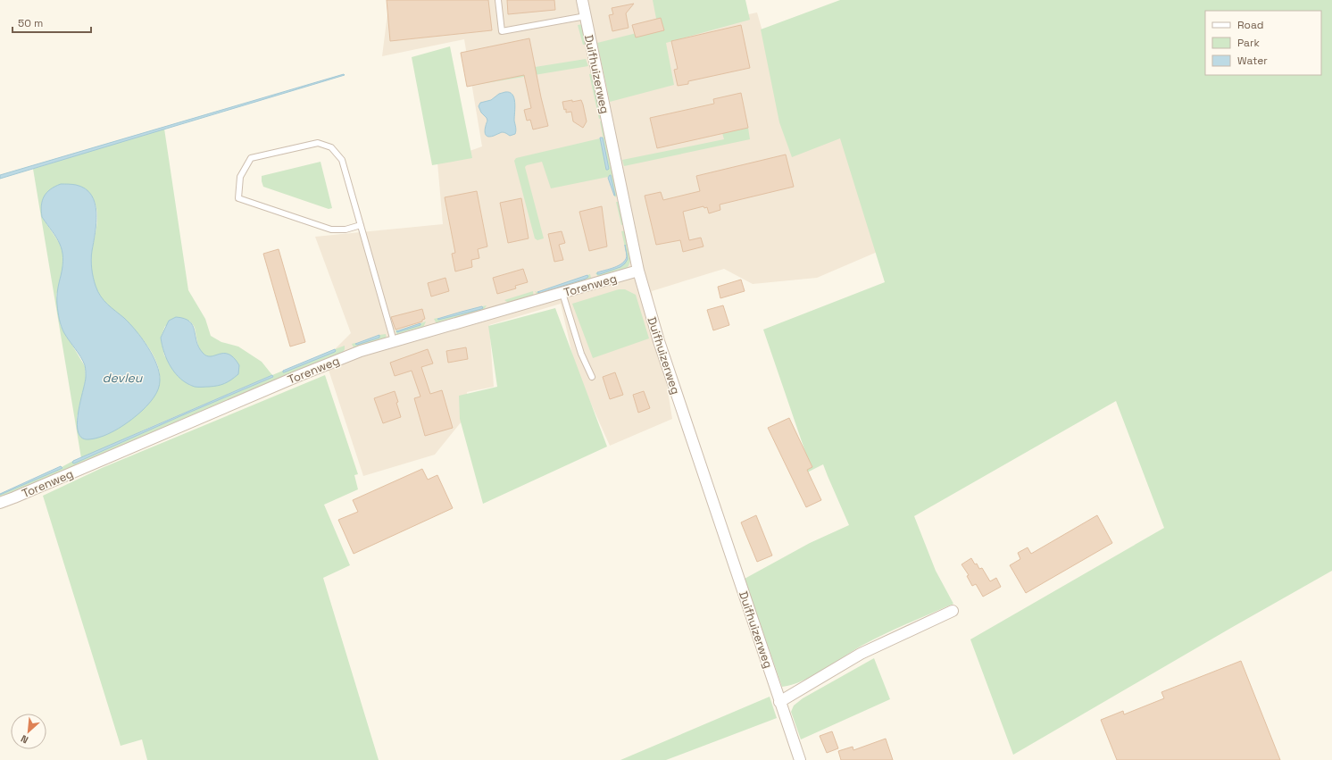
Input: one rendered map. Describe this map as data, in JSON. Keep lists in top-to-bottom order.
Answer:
{
  "streets": {
    "street": ["Duifhuizerweg", "Torenweg"]
  },
  "crossings": [
    ["Duifhuizerweg", "Torenweg"]
  ],
  "water": ["devleu"],
  "legend": ["Road", "Park", "Water"],
  "scale_bar": "50 m",
  "north": "bottom left"
}
